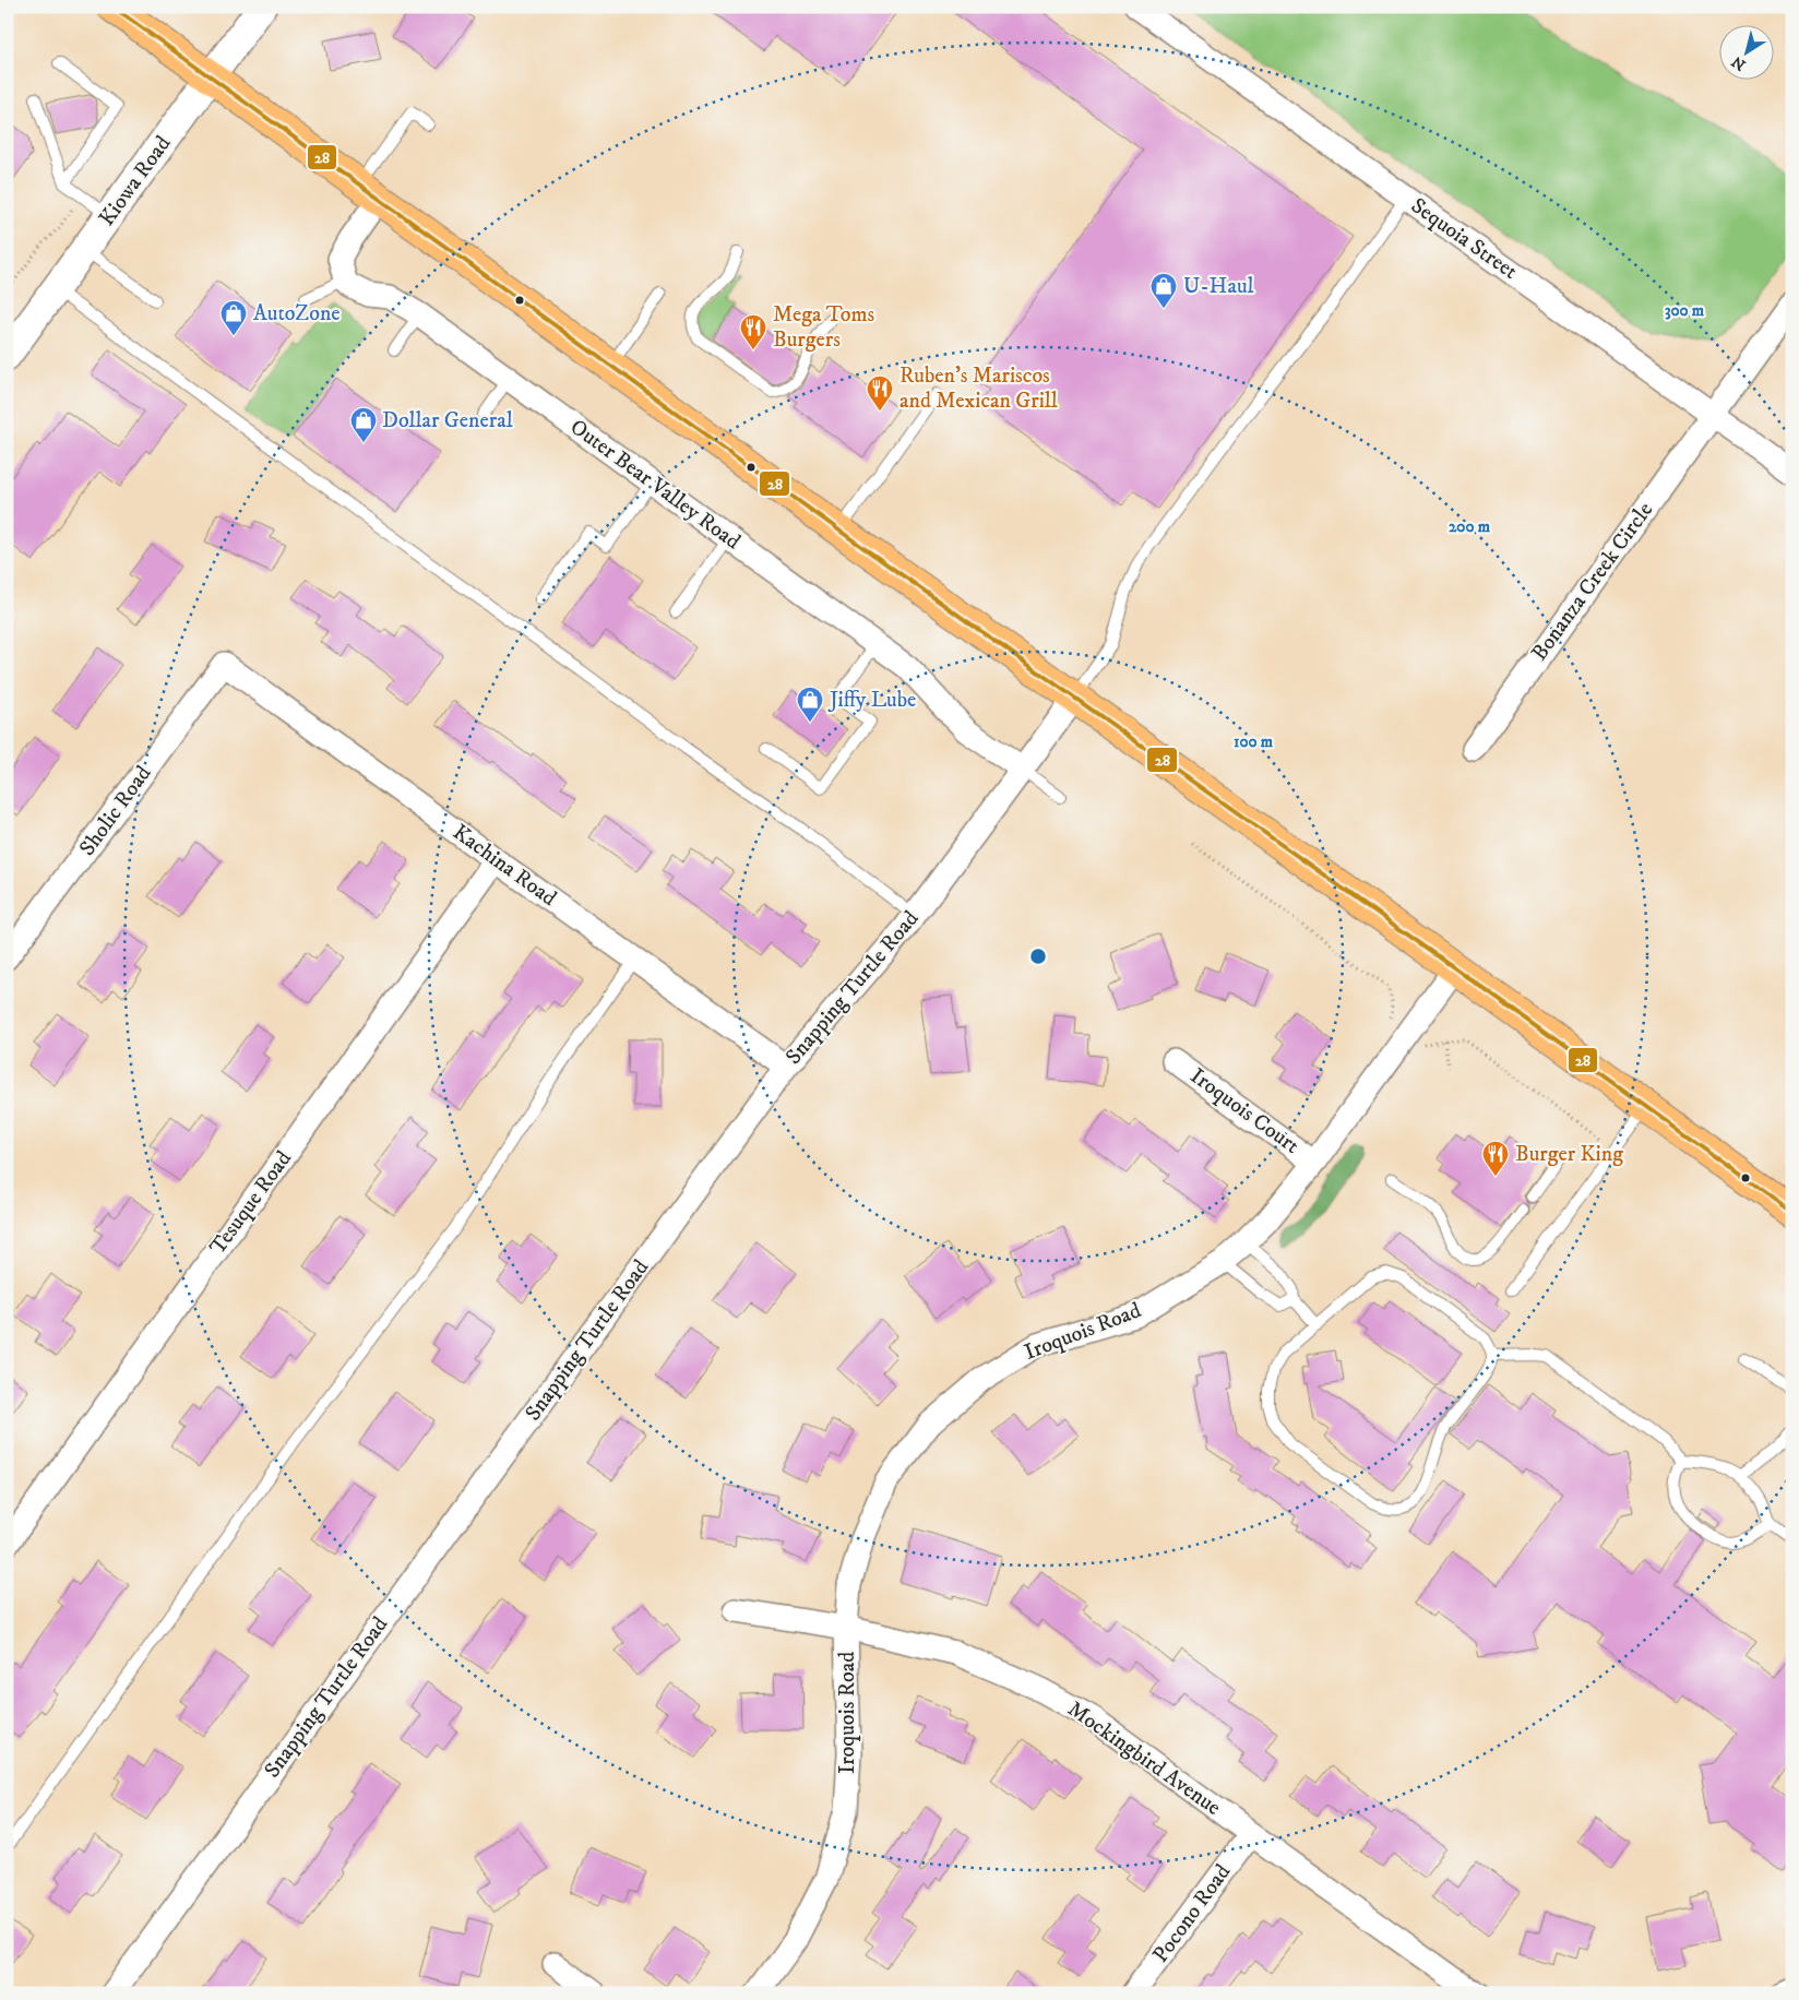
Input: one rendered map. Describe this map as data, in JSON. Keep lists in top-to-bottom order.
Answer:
{
  "streets": {
    "street": [
      "Kiowa Road",
      "Sequoia Street",
      "Outer Bear Valley Road",
      "Bonanza Creek Circle",
      "Sholic Road",
      "Kachina Road",
      "Snapping Turtle Road",
      "Iroquois Court",
      "Tesuque Road",
      "Iroquois Road",
      "Mockingbird Avenue",
      "Pocono Road"
    ]
  },
  "crossings": [
    ["Sequoia Street", "Bonanza Creek Circle"],
    ["Outer Bear Valley Road", "Snapping Turtle Road"],
    ["Sholic Road", "Kachina Road"],
    ["Kachina Road", "Snapping Turtle Road"],
    ["Kachina Road", "Tesuque Road"],
    ["Iroquois Court", "Iroquois Road"],
    ["Iroquois Road", "Mockingbird Avenue"],
    ["Mockingbird Avenue", "Pocono Road"]
  ],
  "places": {
    "shop": [
      "U-Haul",
      "AutoZone",
      "Dollar General",
      "Jiffy Lube"
    ],
    "restaurant": ["Mega Toms Burgers", "Ruben's Mariscos and Mexican Grill", "Burger King"]
  },
  "lines": ["transit line 28"],
  "north": "bottom left",
  "rings": ["300 m", "200 m", "100 m"]
}
